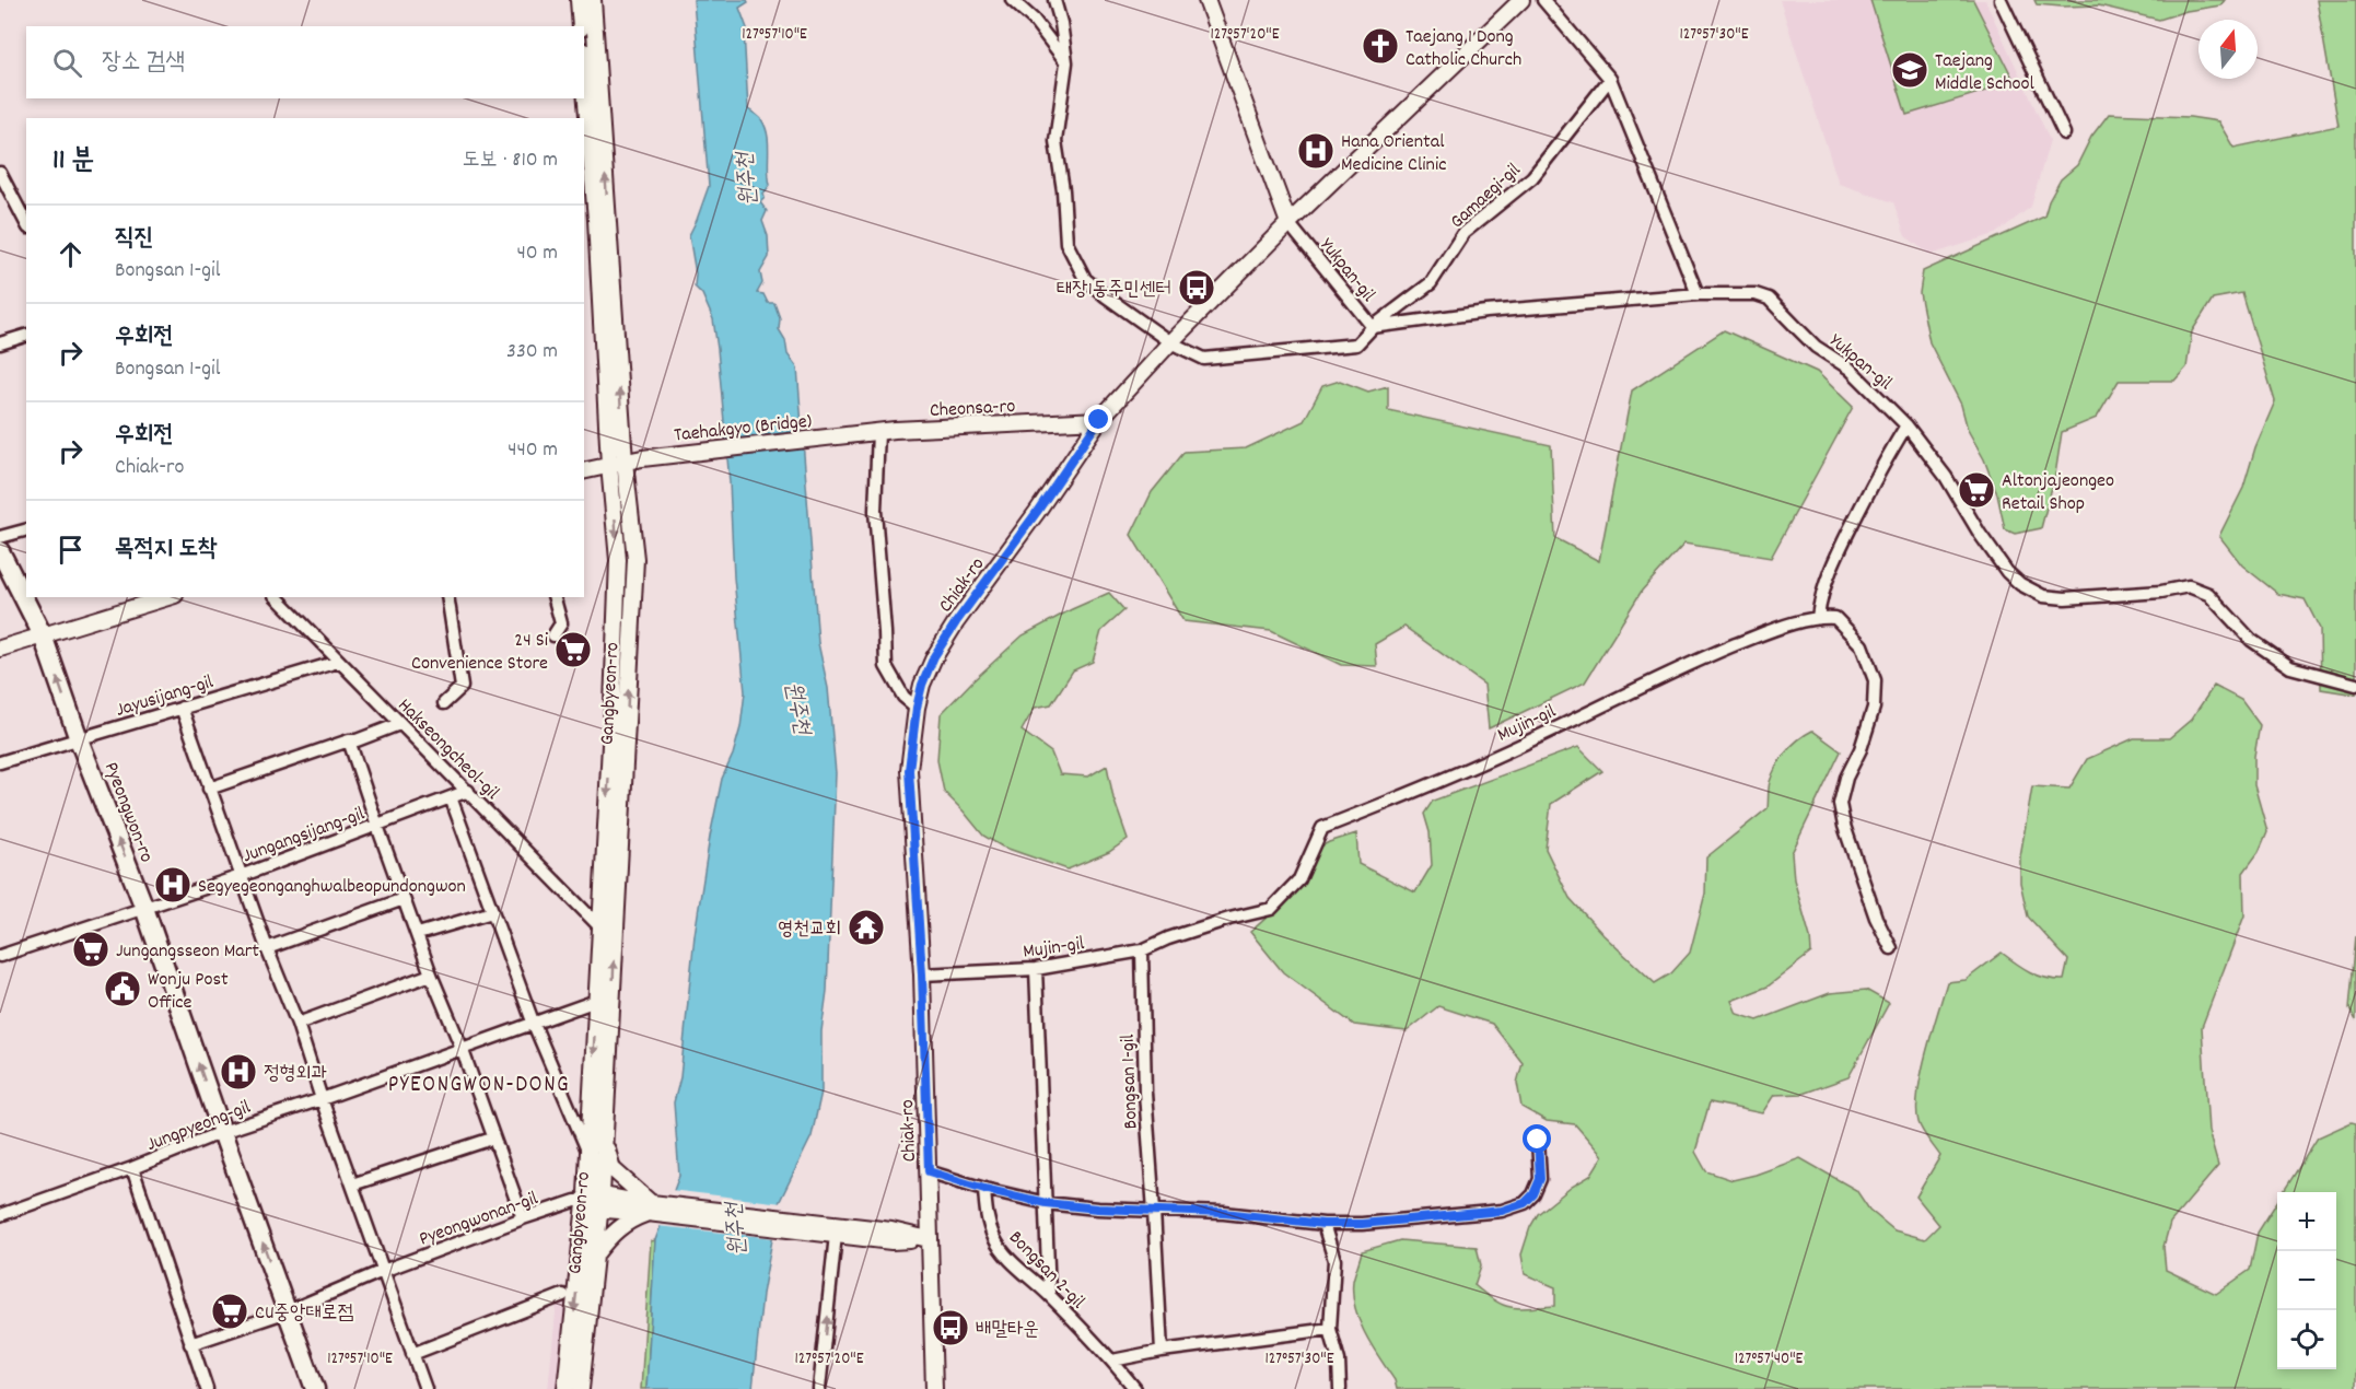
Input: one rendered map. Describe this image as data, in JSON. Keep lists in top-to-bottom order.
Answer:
{
  "streets": {
    "main road": ["Pyeongwon-ro"],
    "street": [
      "Gamaegi-gil",
      "Yukpan-gil",
      "Cheonsa-ro",
      "Taehakgyo (Bridge)",
      "Chiak-ro",
      "Gangbyeon-ro",
      "Jayusijang-gil",
      "Mujin-gil",
      "Hakseongcheol-gil",
      "Jungangsijang-gil",
      "Bongsan 1-gil",
      "Jungpyeong-gil",
      "Pyeongwonan-gil",
      "Bongsan 2-gil"
    ]
  },
  "crossings": [
    ["Gamaegi-gil", "Yukpan-gil"],
    ["Gamaegi-gil", "Chiak-ro"],
    ["Yukpan-gil", "Chiak-ro"],
    ["Cheonsa-ro", "Taehakgyo (Bridge)"],
    ["Cheonsa-ro", "Chiak-ro"],
    ["Taehakgyo (Bridge)", "Gangbyeon-ro"],
    ["Chiak-ro", "Mujin-gil"],
    ["Gangbyeon-ro", "Hakseongcheol-gil"],
    ["Gangbyeon-ro", "Jungpyeong-gil"],
    ["Gangbyeon-ro", "Pyeongwonan-gil"],
    ["Jayusijang-gil", "Hakseongcheol-gil"],
    ["Jayusijang-gil", "Pyeongwon-ro"],
    ["Mujin-gil", "Bongsan 1-gil"],
    ["Hakseongcheol-gil", "Jungangsijang-gil"],
    ["Pyeongwon-ro", "Jungangsijang-gil"],
    ["Pyeongwon-ro", "Jungpyeong-gil"],
    ["Pyeongwon-ro", "Pyeongwonan-gil"],
    ["Jungpyeong-gil", "Pyeongwonan-gil"]
  ],
  "one_way": ["Pyeongwon-ro"],
  "districts": ["PYEONGWON-DONG"],
  "water": ["원주천"],
  "places": {
    "church": ["Taejang 1 Dong Catholic Church"],
    "school or university": ["Taejang Middle School"],
    "hospital": ["Hana Oriental Medicine Clinic", "Segyegeonganghwalbeopundongwon", "정형외과"],
    "bus stop": ["태장1동주민센터", "배말타운"],
    "supermarket": [
      "Altonjajeongeo Retail Shop",
      "24 Si Convenience Store",
      "Jungangsseon Mart",
      "CU중앙대로점"
    ],
    "temple": ["영천교회"],
    "public building": ["Wonju Post Office"]
  },
  "north": "top",
  "page": {
    "search": "장소 검색",
    "heading": ["11 분", "도보 · 810 m"],
    "list": [
      ["직진", "Bongsan 1-gil", "40 m"],
      ["우회전", "Bongsan 1-gil", "330 m"],
      ["우회전", "Chiak-ro", "440 m"],
      "목적지 도착"
    ],
    "map_buttons": ["+", "−"]
  },
  "coordinates": [
    "127°57'10\"E",
    "127°57'20\"E",
    "127°57'30\"E",
    "127°57'40\"E"
  ]
}
